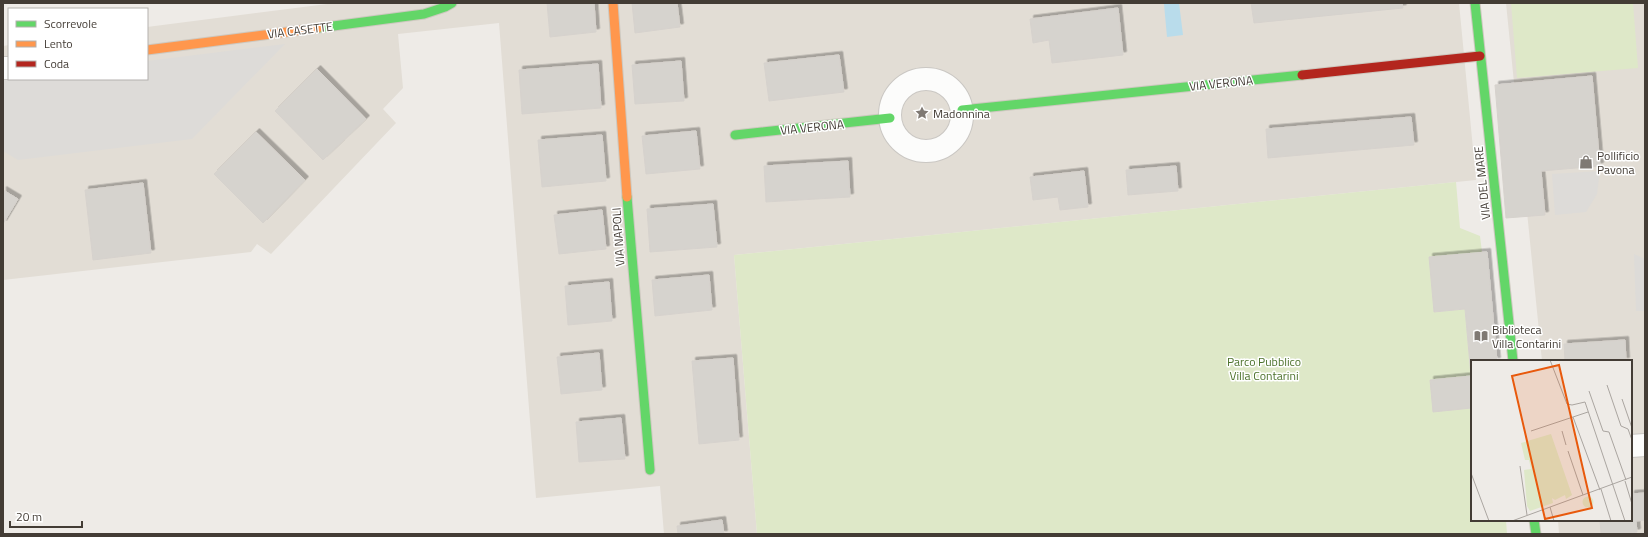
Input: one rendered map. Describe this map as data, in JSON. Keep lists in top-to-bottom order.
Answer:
{
  "streets": {
    "street": [
      "VIA CASETTE",
      "VIA VERONA",
      "VIA DEL MARE",
      "VIA NAPOLI"
    ]
  },
  "crossings": [
    ["VIA VERONA", "VIA DEL MARE"]
  ],
  "parks": ["Parco Pubblico Villa Contarini"],
  "places": {
    "place": ["Madonnina"],
    "shop": ["Pollificio Pavona"],
    "library": ["Biblioteca Villa Contarini"]
  },
  "legend": ["Scorrevole", "Lento", "Coda"],
  "scale_bar": "20 m"
}
